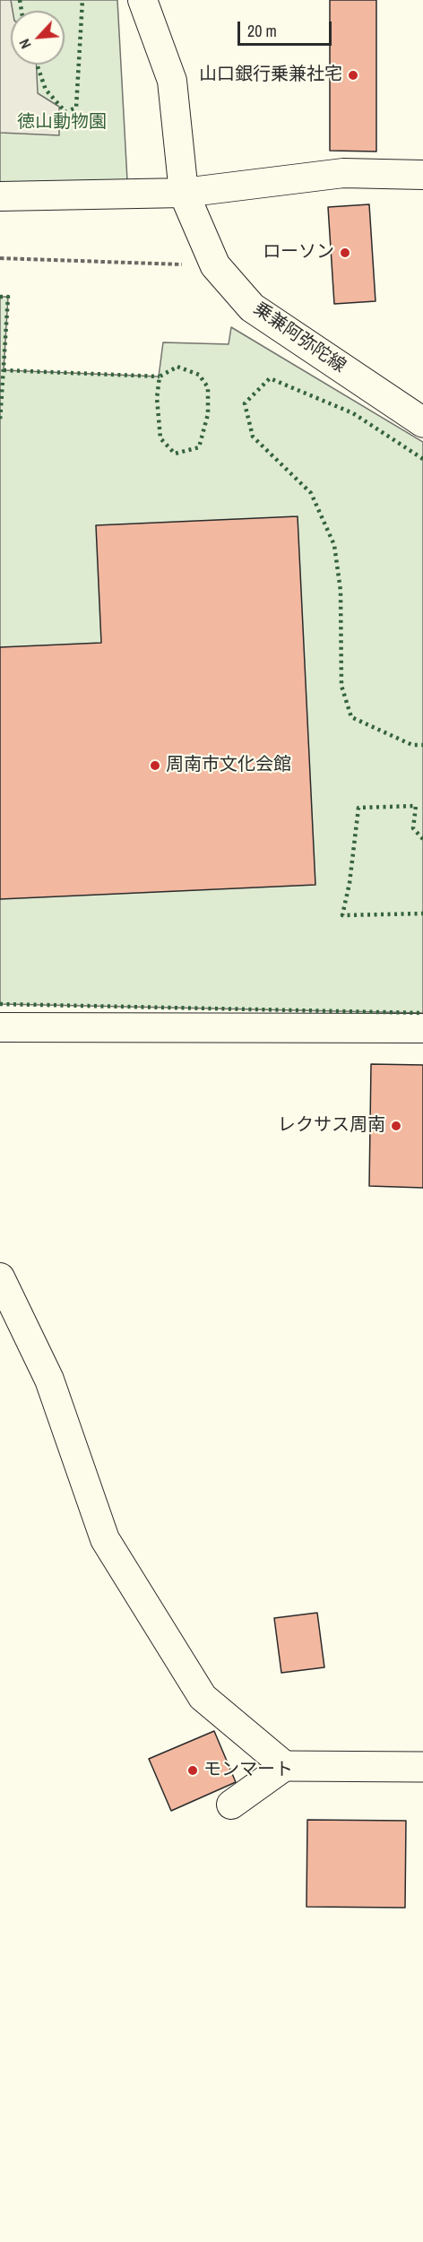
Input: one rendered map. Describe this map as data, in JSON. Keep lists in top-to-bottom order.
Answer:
{
  "streets": {
    "street": ["乗兼阿弥陀線"]
  },
  "parks": ["徳山動物園"],
  "places": [
    "山口銀行乗兼社宅",
    "ローソン",
    "周南市文化会館",
    "レクサス周南",
    "モンマート"
  ],
  "scale_bar": "20 m",
  "north": "bottom left"
}
